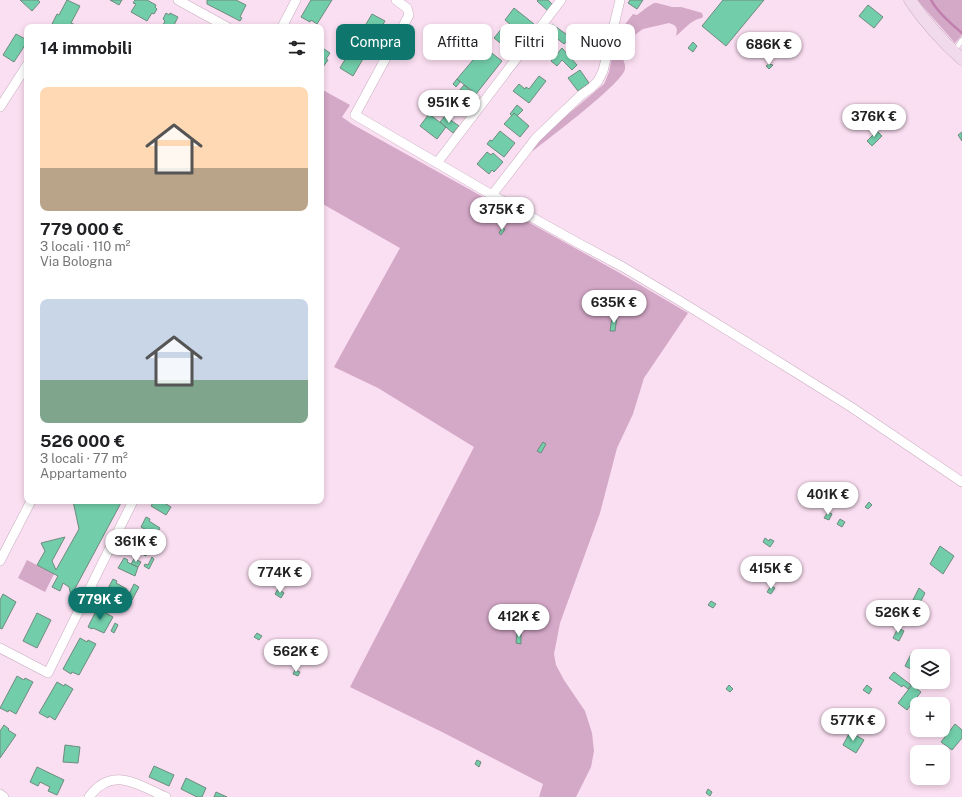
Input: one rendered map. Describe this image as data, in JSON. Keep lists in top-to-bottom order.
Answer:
{
  "page": {
    "chip": [
      "Compra",
      "Affitta",
      "Filtri",
      "Nuovo"
    ],
    "heading": "14 immobili",
    "price": [
      "686K €",
      "951K €",
      "376K €",
      "375K €",
      "635K €",
      "401K €",
      "361K €",
      "415K €",
      "774K €",
      "779K €",
      "526K €",
      "412K €",
      "562K €",
      "577K €"
    ],
    "list": [
      {
        "name": "779 000 €",
        "note": "3 locali · 110 m² · Via Bologna"
      },
      {
        "name": "526 000 €",
        "note": "3 locali · 77 m² · Appartamento"
      }
    ],
    "map_buttons": ["+", "−"]
  }
}
